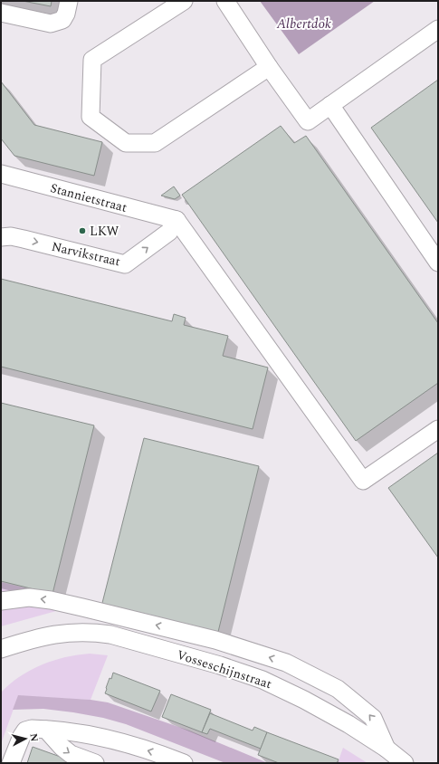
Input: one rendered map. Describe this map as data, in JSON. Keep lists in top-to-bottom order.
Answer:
{
  "streets": {
    "street": ["Stannietstraat", "Narvikstraat", "Vosseschijnstraat"]
  },
  "crossings": [
    ["Stannietstraat", "Narvikstraat"]
  ],
  "one_way": ["Narvikstraat"],
  "water": ["Albertdok"],
  "places": ["LKW"],
  "north": "right"
}
